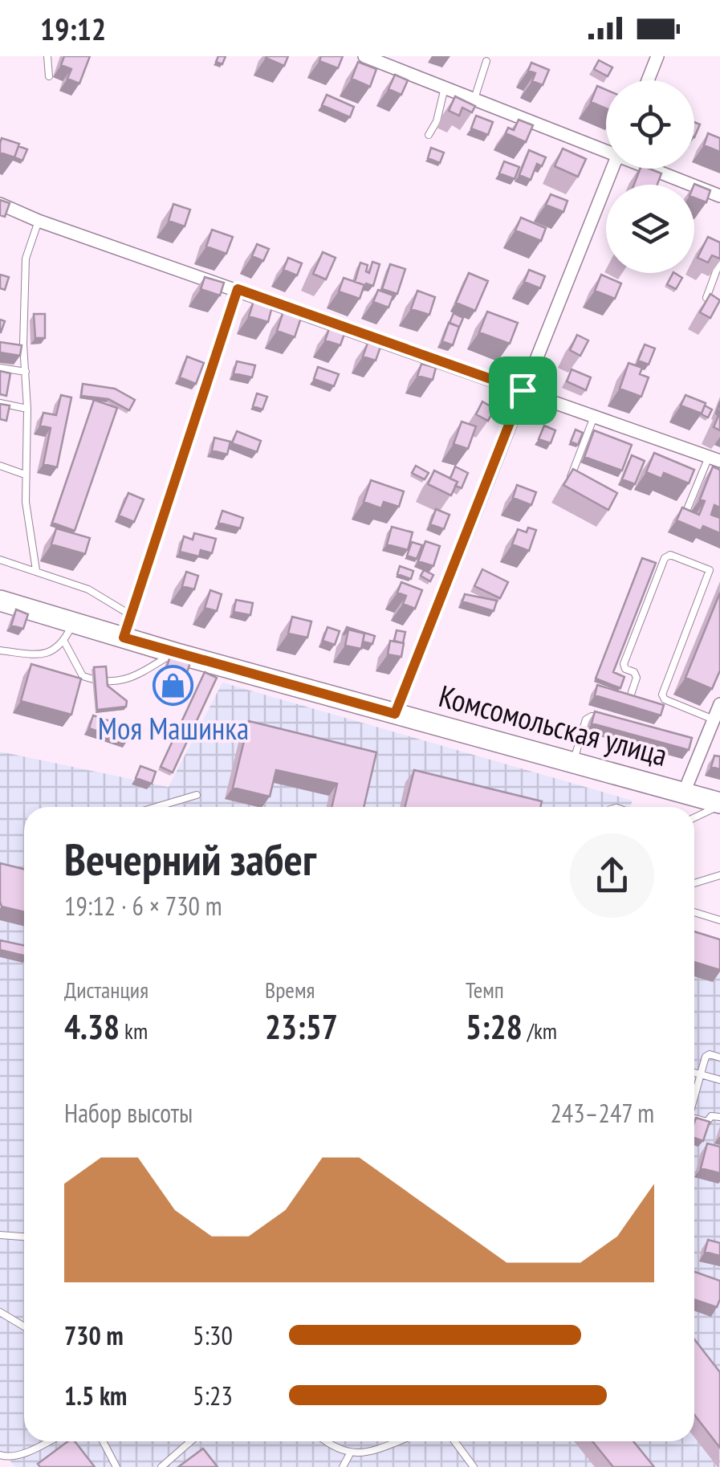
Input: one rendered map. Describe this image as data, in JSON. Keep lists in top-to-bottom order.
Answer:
{
  "streets": {
    "main road": ["Комсомольская улица"]
  },
  "places": {
    "shop": ["Моя Машинка"]
  },
  "page": {
    "status": "19:12",
    "heading": ["Вечерний забег", "19:12 · 6 × 730 m"],
    "stats": [
      ["Дистанция", "4.38 km"],
      ["Время", "23:57"],
      ["Темп", "5:28 /km"]
    ],
    "chart": ["Набор высоты", "243–247 m"],
    "list": [
      {
        "name": "730 m",
        "note": "5:30"
      },
      {
        "name": "1.5 km",
        "note": "5:23"
      }
    ]
  }
}
